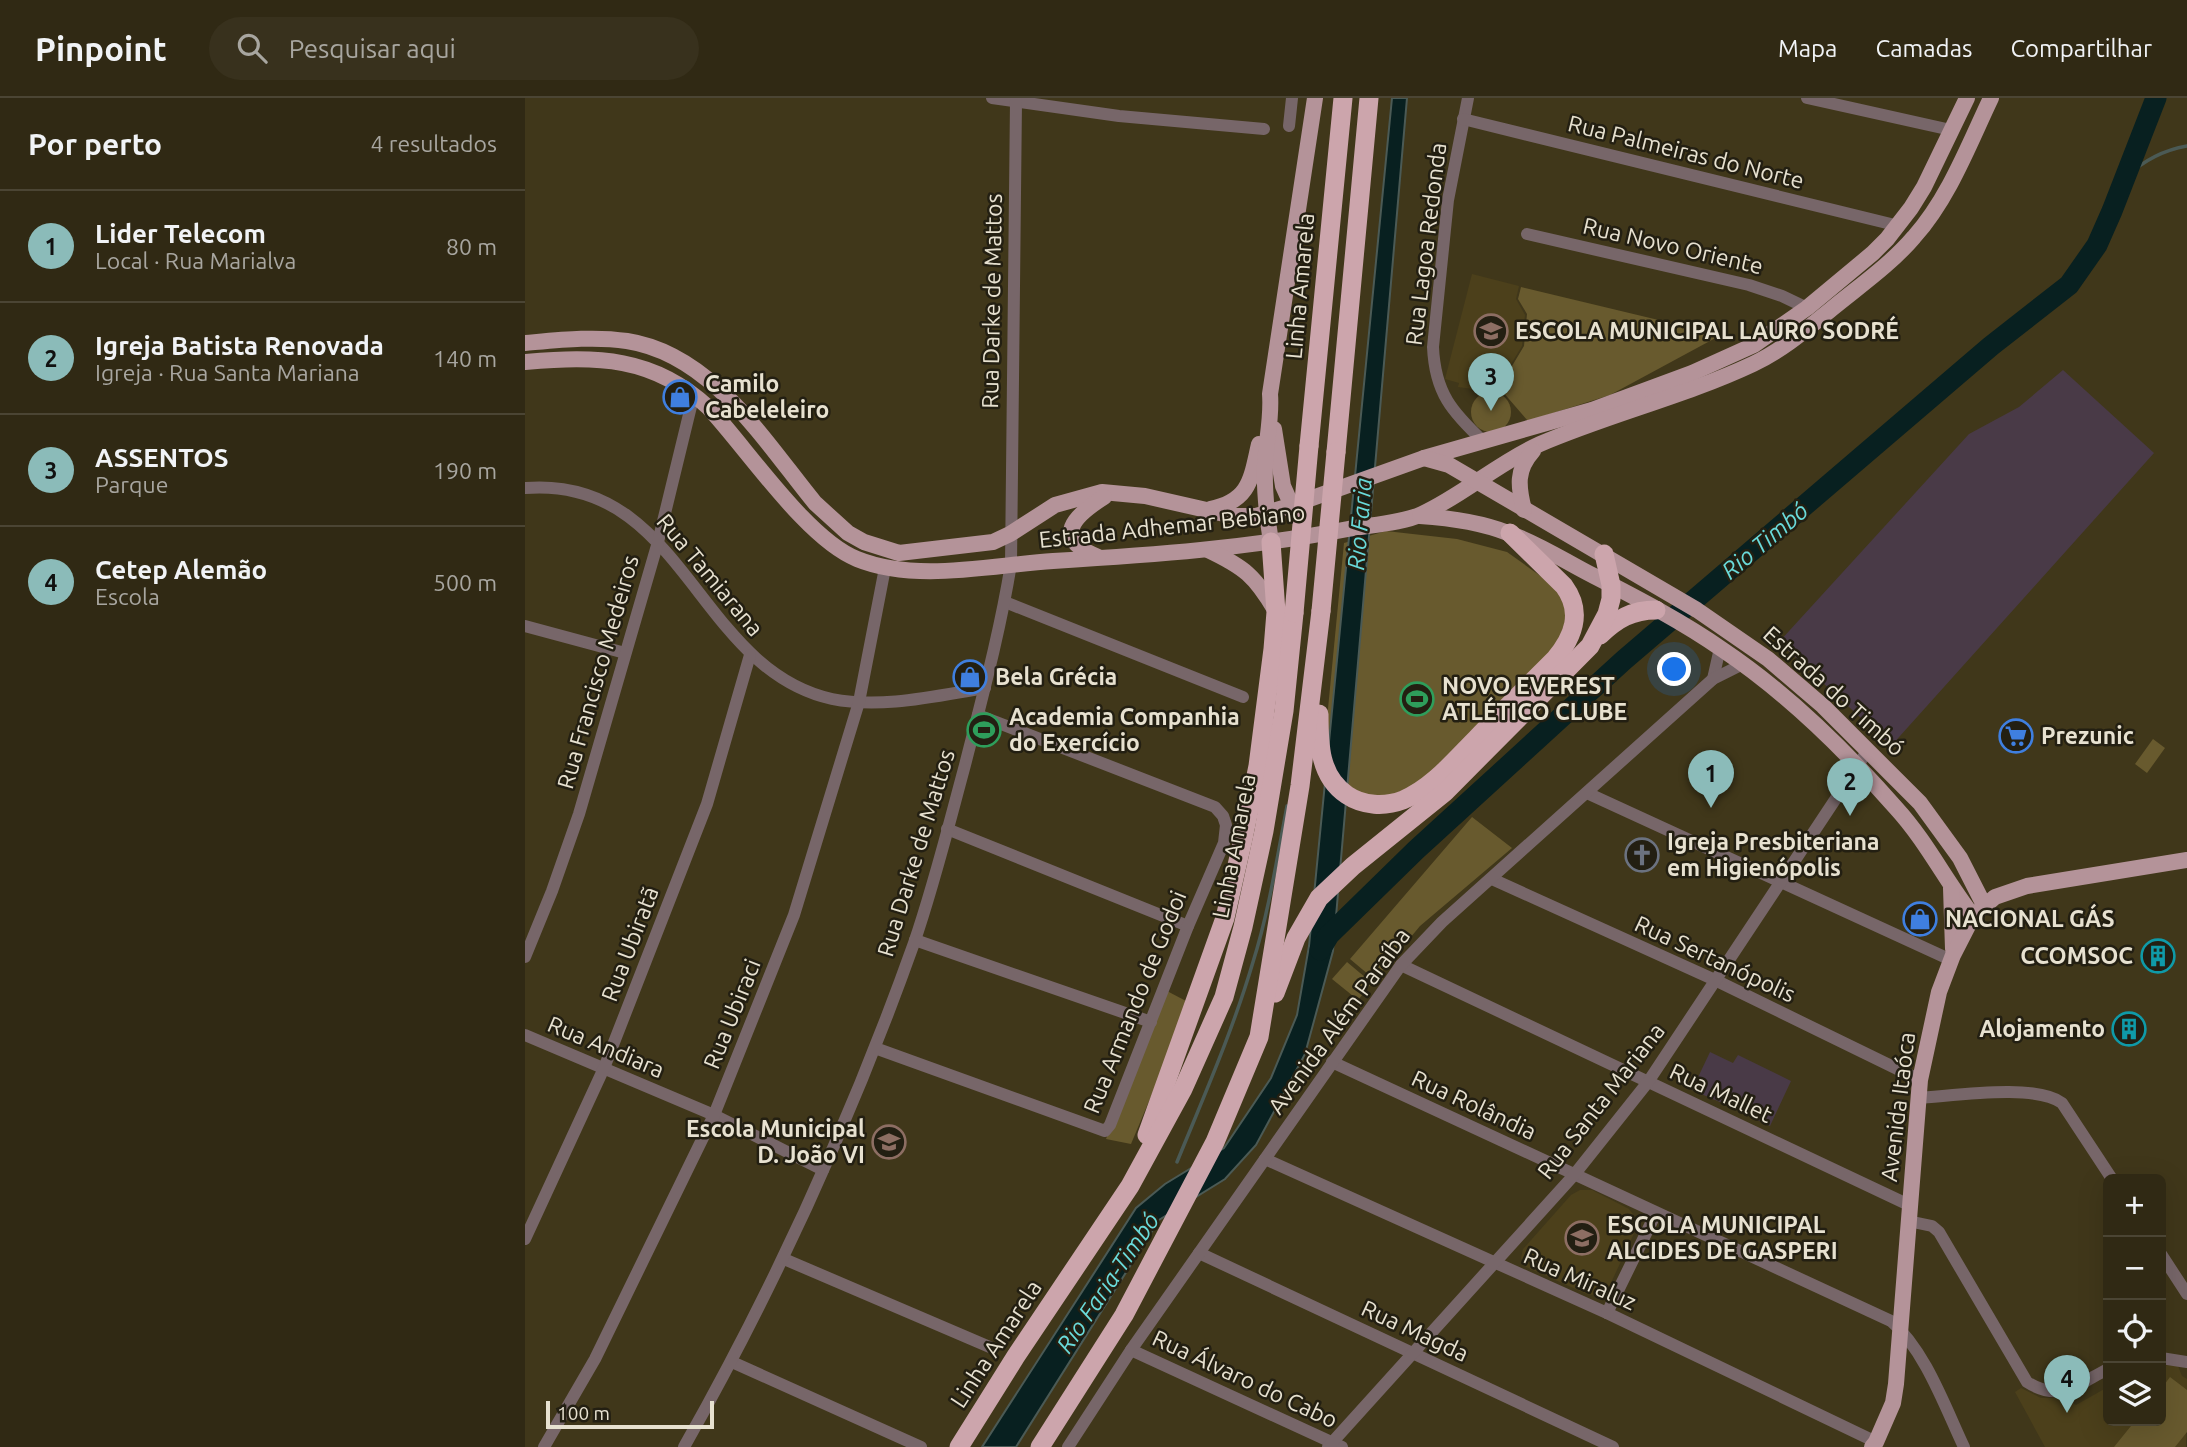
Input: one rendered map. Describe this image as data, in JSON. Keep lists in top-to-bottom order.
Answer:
{
  "streets": {
    "highway": ["Linha Amarela"],
    "main road": ["Estrada Adhemar Bebiano", "Estrada do Timbó", "Avenida Itaóca"],
    "street": [
      "Rua Palmeiras do Norte",
      "Rua Lagoa Redonda",
      "Rua Novo Oriente",
      "Rua Darke de Mattos",
      "Rua Tamiarana",
      "Rua Francisco Medeiros",
      "Rua Ubiratã",
      "Rua Sertanópolis",
      "Rua Armando de Godoi",
      "Rua Ubiraci",
      "Avenida Além Paraíba",
      "Rua Andiara",
      "Rua Mallet",
      "Rua Santa Mariana",
      "Rua Rolândia",
      "Rua Miraluz",
      "Rua Magda",
      "Rua Álvaro do Cabo"
    ]
  },
  "crossings": [
    ["Rua Palmeiras do Norte", "Rua Lagoa Redonda"],
    ["Rua Palmeiras do Norte", "Estrada Adhemar Bebiano"],
    ["Rua Lagoa Redonda", "Estrada Adhemar Bebiano"],
    ["Rua Novo Oriente", "Estrada Adhemar Bebiano"],
    ["Linha Amarela", "Estrada Adhemar Bebiano"],
    ["Rua Darke de Mattos", "Estrada Adhemar Bebiano"],
    ["Rua Darke de Mattos", "Rua Tamiarana"],
    ["Rua Darke de Mattos", "Rua Armando de Godoi"],
    ["Rua Darke de Mattos", "Rua Andiara"],
    ["Estrada Adhemar Bebiano", "Rua Francisco Medeiros"],
    ["Estrada Adhemar Bebiano", "Estrada do Timbó"],
    ["Estrada Adhemar Bebiano", "Rua Ubiraci"],
    ["Rua Tamiarana", "Rua Francisco Medeiros"],
    ["Rua Tamiarana", "Rua Ubiratã"],
    ["Rua Tamiarana", "Rua Ubiraci"],
    ["Estrada do Timbó", "Avenida Além Paraíba"],
    ["Estrada do Timbó", "Rua Santa Mariana"],
    ["Estrada do Timbó", "Avenida Itaóca"],
    ["Rua Ubiratã", "Rua Andiara"],
    ["Rua Sertanópolis", "Avenida Além Paraíba"],
    ["Rua Sertanópolis", "Rua Santa Mariana"],
    ["Rua Sertanópolis", "Avenida Itaóca"],
    ["Rua Ubiraci", "Rua Andiara"],
    ["Avenida Além Paraíba", "Rua Mallet"],
    ["Avenida Além Paraíba", "Rua Rolândia"],
    ["Avenida Além Paraíba", "Rua Miraluz"],
    ["Avenida Além Paraíba", "Rua Magda"],
    ["Avenida Além Paraíba", "Rua Álvaro do Cabo"],
    ["Rua Mallet", "Rua Santa Mariana"],
    ["Rua Mallet", "Avenida Itaóca"],
    ["Rua Santa Mariana", "Rua Rolândia"],
    ["Rua Santa Mariana", "Rua Miraluz"],
    ["Rua Santa Mariana", "Rua Magda"],
    ["Rua Santa Mariana", "Rua Álvaro do Cabo"],
    ["Rua Rolândia", "Avenida Itaóca"],
    ["Avenida Itaóca", "Rua Miraluz"]
  ],
  "water": ["Rio Faria", "Rio Timbó", "Rio Faria-Timbó"],
  "places": {
    "school or university": ["ESCOLA MUNICIPAL LAURO SODRÉ", "Escola Municipal D. João VI", "ESCOLA MUNICIPAL ALCIDES DE GASPERI"],
    "shop": ["Camilo Cabeleleiro", "Bela Grécia", "NACIONAL GÁS"],
    "sports": ["NOVO EVEREST ATLÉTICO CLUBE", "Academia Companhia do Exercício"],
    "supermarket": ["Prezunic"],
    "church": ["Igreja Presbiteriana em Higienópolis"],
    "building": ["CCOMSOC", "Alojamento"]
  },
  "scale_bar": "100 m",
  "page": {
    "header": "Pinpoint",
    "search": "Pesquisar aqui",
    "nav": ["Mapa", "Camadas", "Compartilhar"],
    "heading": ["Por perto", "4 resultados"],
    "list": [
      {
        "mark": "1",
        "name": "Lider Telecom",
        "note": "Local · Rua Marialva",
        "value": "80 m"
      },
      {
        "mark": "2",
        "name": "Igreja Batista Renovada",
        "note": "Igreja · Rua Santa Mariana",
        "value": "140 m"
      },
      {
        "mark": "3",
        "name": "ASSENTOS",
        "note": "Parque",
        "value": "190 m"
      },
      {
        "mark": "4",
        "name": "Cetep Alemão",
        "note": "Escola",
        "value": "500 m"
      }
    ],
    "pins": [
      "3",
      "1",
      "2",
      "4"
    ],
    "map_buttons": ["+", "−"],
    "scale": "100 m"
  }
}
